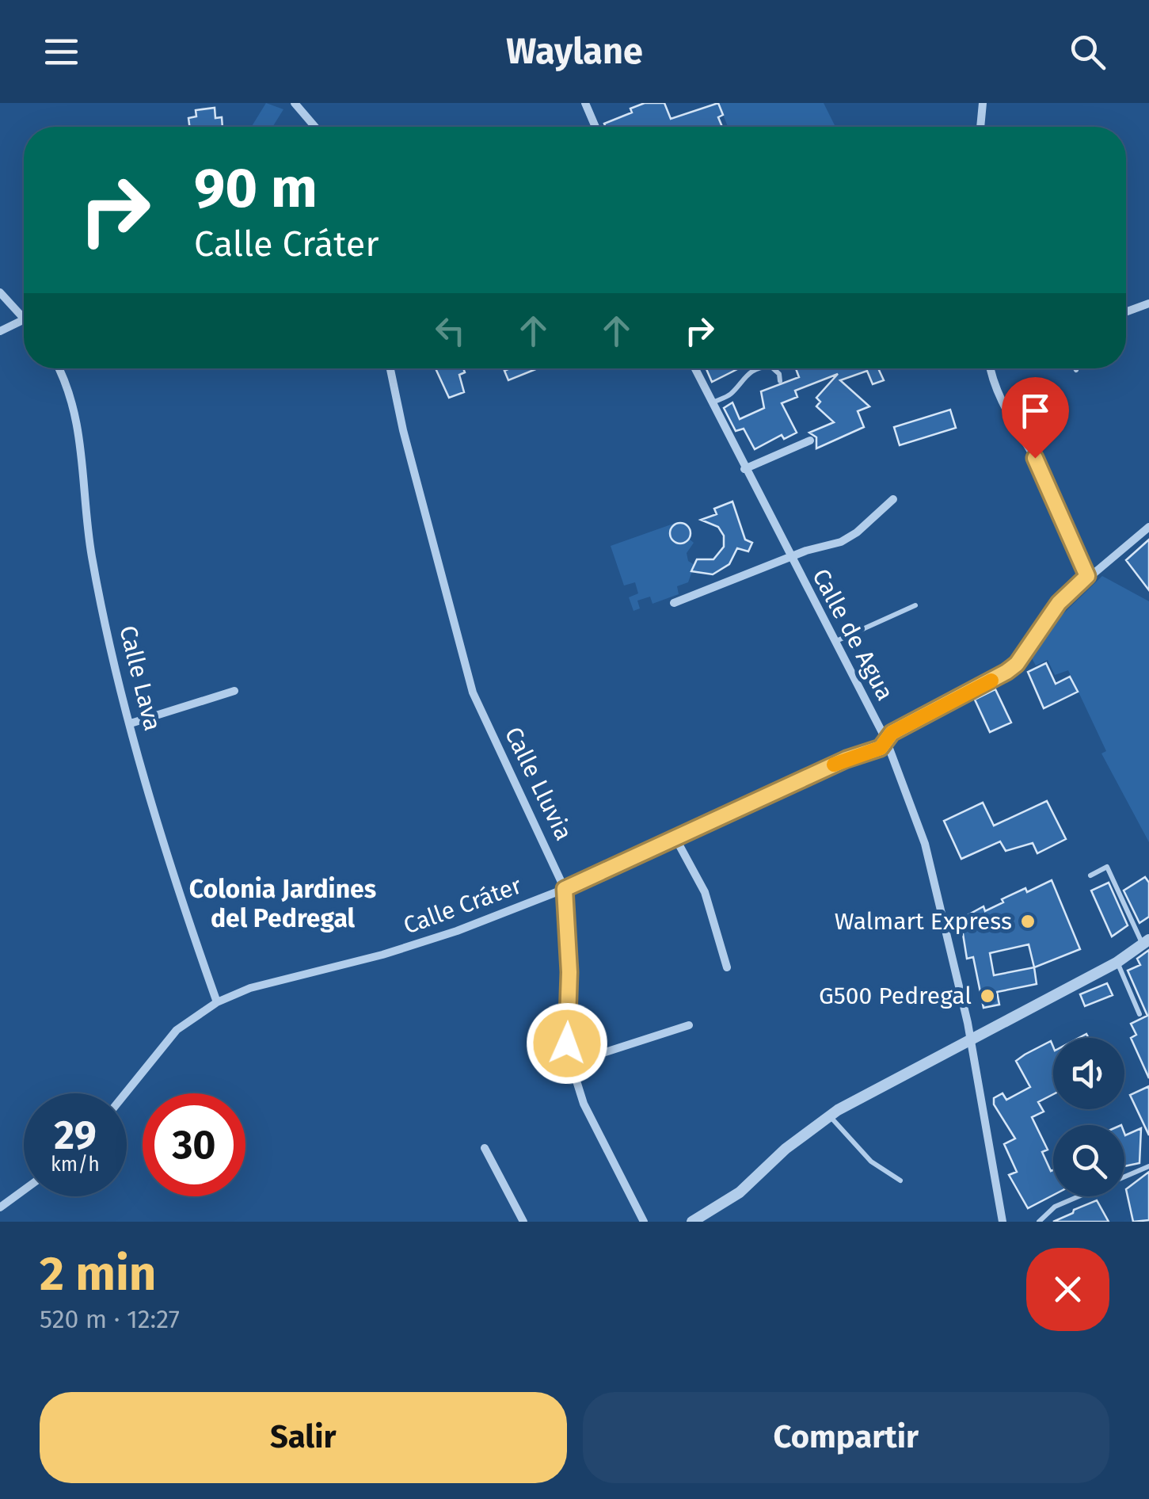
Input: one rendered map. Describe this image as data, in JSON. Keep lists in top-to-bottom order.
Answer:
{
  "streets": {
    "street": [
      "Calle de Agua",
      "Calle Lava",
      "Calle Lluvia",
      "Calle Cráter"
    ]
  },
  "crossings": [
    ["Calle de Agua", "Calle Cráter"],
    ["Calle Lava", "Calle Cráter"],
    ["Calle Lluvia", "Calle Cráter"]
  ],
  "districts": ["Colonia Jardines del Pedregal"],
  "places": ["Walmart Express", "G500 Pedregal"],
  "page": {
    "header": "Waylane",
    "turn": ["90 m", "Calle Cráter"],
    "speed": "29 km/h",
    "limit": "30",
    "heading": ["2 min", "520 m · 12:27"],
    "buttons": ["Salir", "Compartir"]
  }
}
